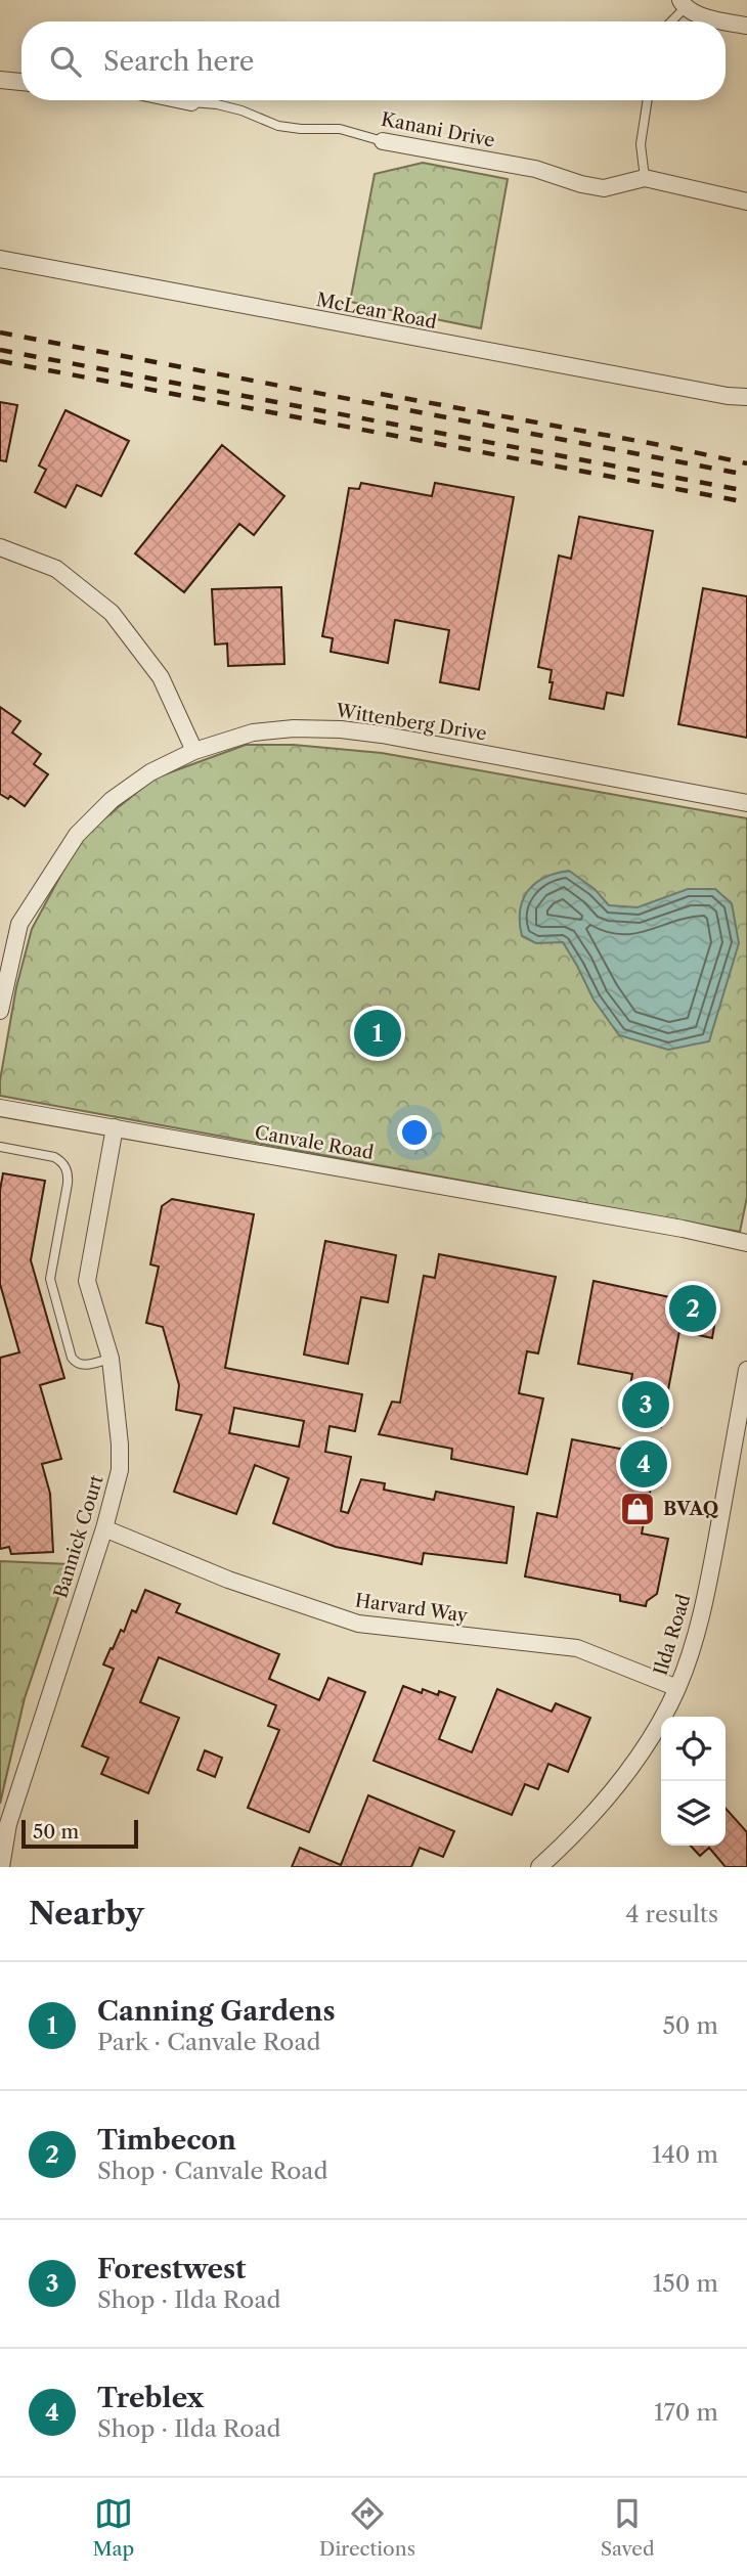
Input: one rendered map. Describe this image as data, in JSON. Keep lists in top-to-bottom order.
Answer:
{
  "streets": {
    "street": [
      "Kanani Drive",
      "McLean Road",
      "Wittenberg Drive",
      "Canvale Road",
      "Bannick Court",
      "Harvard Way",
      "Ilda Road"
    ]
  },
  "crossings": [
    ["Canvale Road", "Bannick Court"],
    ["Bannick Court", "Harvard Way"],
    ["Harvard Way", "Ilda Road"]
  ],
  "places": {
    "shop": ["BVAQ"]
  },
  "scale_bar": "50 m",
  "page": {
    "search": "Search here",
    "pins": [
      "1",
      "2",
      "3",
      "4"
    ],
    "scale": "50 m",
    "heading": ["Nearby", "4 results"],
    "list": [
      {
        "mark": "1",
        "name": "Canning Gardens",
        "note": "Park · Canvale Road",
        "value": "50 m"
      },
      {
        "mark": "2",
        "name": "Timbecon",
        "note": "Shop · Canvale Road",
        "value": "140 m"
      },
      {
        "mark": "3",
        "name": "Forestwest",
        "note": "Shop · Ilda Road",
        "value": "150 m"
      },
      {
        "mark": "4",
        "name": "Treblex",
        "note": "Shop · Ilda Road",
        "value": "170 m"
      }
    ],
    "nav": ["Map", "Directions", "Saved"]
  }
}
